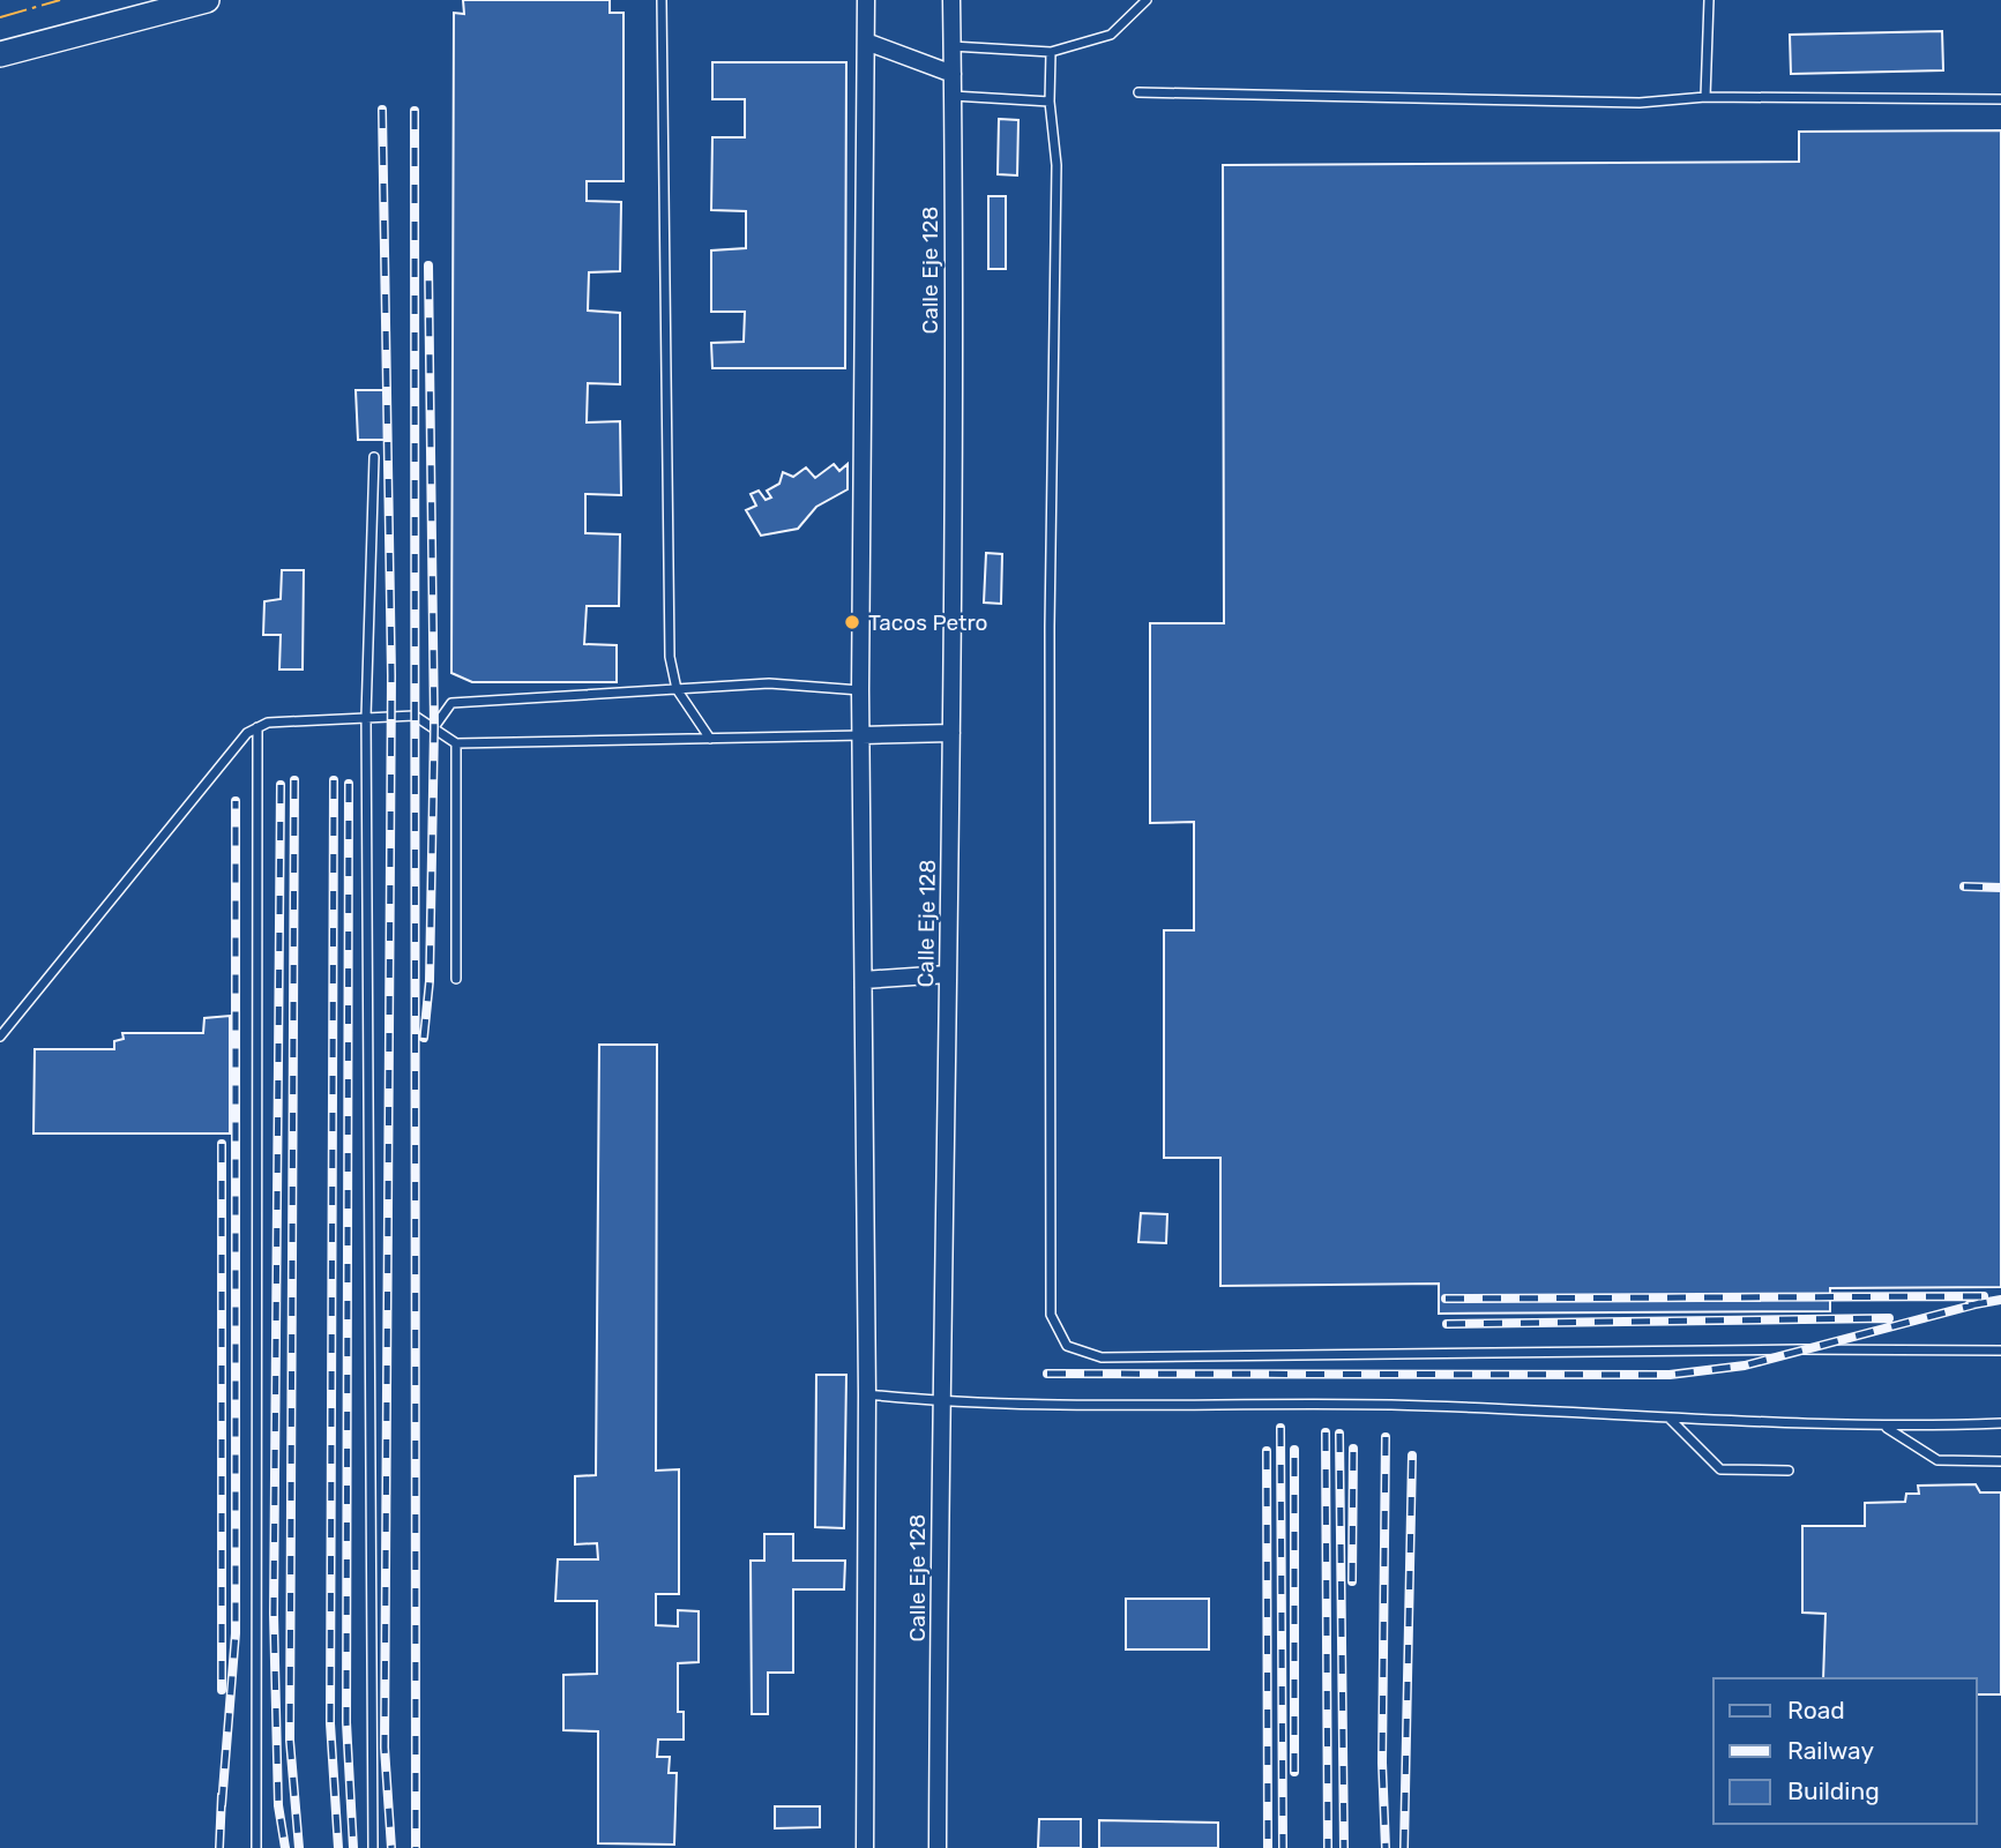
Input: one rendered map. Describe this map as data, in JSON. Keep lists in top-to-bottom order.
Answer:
{
  "streets": {
    "street": ["Calle Eje 128"]
  },
  "places": ["Tacos Petro"],
  "legend": ["Road", "Railway", "Building"]
}
